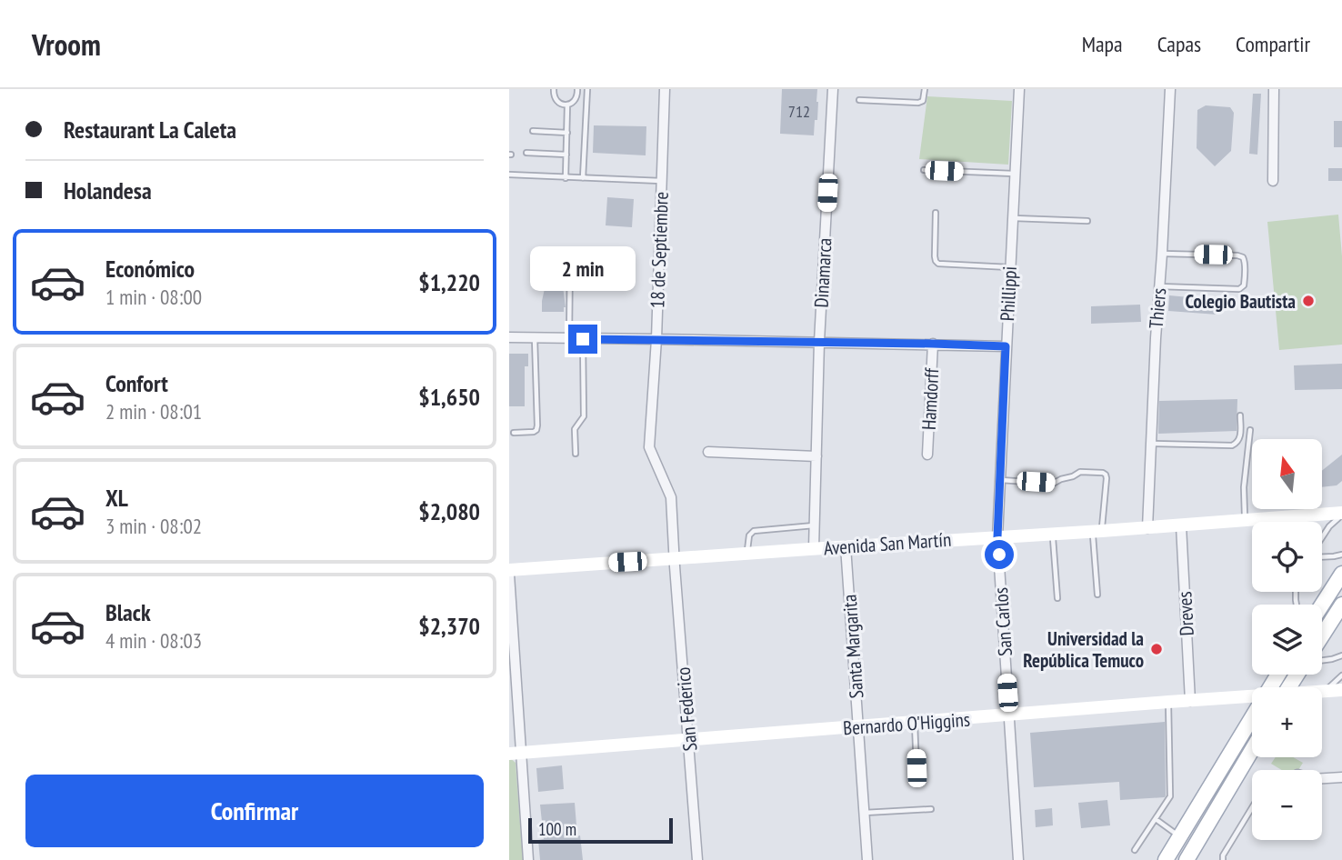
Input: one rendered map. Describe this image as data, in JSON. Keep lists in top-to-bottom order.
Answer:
{
  "streets": {
    "main road": ["Avenida San Martín", "Bernardo O'Higgins"],
    "street": [
      "18 de Septiembre",
      "Dinamarca",
      "Phillippi",
      "Thiers",
      "Hamdorff",
      "Dreves",
      "San Carlos",
      "Santa Margarita",
      "San Federico"
    ]
  },
  "crossings": [
    ["18 de Septiembre", "Avenida San Martín"],
    ["18 de Septiembre", "San Federico"],
    ["Dinamarca", "Avenida San Martín"],
    ["Phillippi", "Avenida San Martín"],
    ["Phillippi", "San Carlos"],
    ["Thiers", "Avenida San Martín"],
    ["Avenida San Martín", "Dreves"],
    ["Avenida San Martín", "San Carlos"],
    ["Avenida San Martín", "Santa Margarita"],
    ["Avenida San Martín", "San Federico"],
    ["Dreves", "Bernardo O'Higgins"],
    ["San Carlos", "Bernardo O'Higgins"],
    ["Santa Margarita", "Bernardo O'Higgins"],
    ["San Federico", "Bernardo O'Higgins"]
  ],
  "places": ["Colegio Bautista", "Universidad la República Temuco"],
  "house_numbers": ["712"],
  "scale_bar": "100 m",
  "north": "top",
  "page": {
    "header": "Vroom",
    "nav": ["Mapa", "Capas", "Compartir"],
    "banner": ["Restaurant La Caleta", "Holandesa"],
    "list": [
      {
        "name": "Económico",
        "note": "1 min · 08:00",
        "value": "$1,220"
      },
      {
        "name": "Confort",
        "note": "2 min · 08:01",
        "value": "$1,650"
      },
      {
        "name": "XL",
        "note": "3 min · 08:02",
        "value": "$2,080"
      },
      {
        "name": "Black",
        "note": "4 min · 08:03",
        "value": "$2,370"
      }
    ],
    "bubble": "2 min",
    "map_buttons": ["+", "−"],
    "buttons": "Confirmar",
    "scale": "100 m"
  }
}
